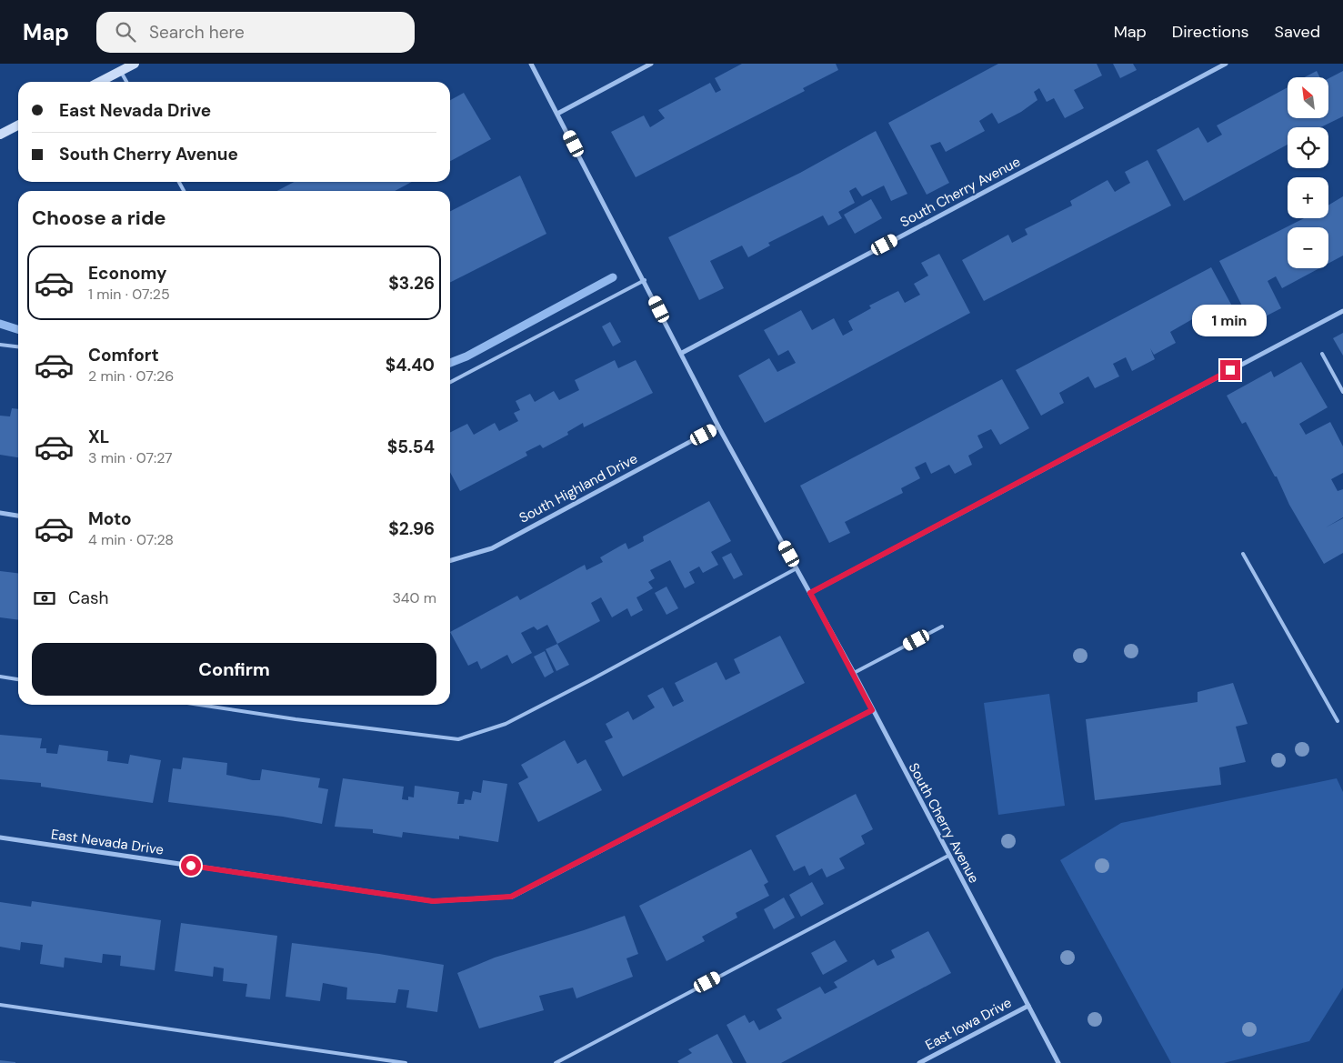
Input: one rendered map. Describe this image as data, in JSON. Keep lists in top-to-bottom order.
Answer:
{
  "streets": {
    "street": [
      "South Cherry Avenue",
      "South Highland Drive",
      "East Nevada Drive",
      "East Iowa Drive"
    ]
  },
  "crossings": [
    ["South Cherry Avenue", "South Highland Drive"],
    ["South Cherry Avenue", "East Nevada Drive"],
    ["South Cherry Avenue", "East Iowa Drive"]
  ],
  "north": "top left",
  "page": {
    "header": "Map",
    "search": "Search here",
    "nav": ["Map", "Directions", "Saved"],
    "map_buttons": ["+", "−"],
    "banner": ["East Nevada Drive", "South Cherry Avenue"],
    "heading": "Choose a ride",
    "list": [
      {
        "name": "Economy",
        "note": "1 min · 07:25",
        "value": "$3.26"
      },
      {
        "name": "Comfort",
        "note": "2 min · 07:26",
        "value": "$4.40"
      },
      {
        "name": "XL",
        "note": "3 min · 07:27",
        "value": "$5.54"
      },
      {
        "name": "Moto",
        "note": "4 min · 07:28",
        "value": "$2.96"
      }
    ],
    "bubble": "1 min",
    "pay": ["Cash", "340 m"],
    "buttons": "Confirm"
  }
}
